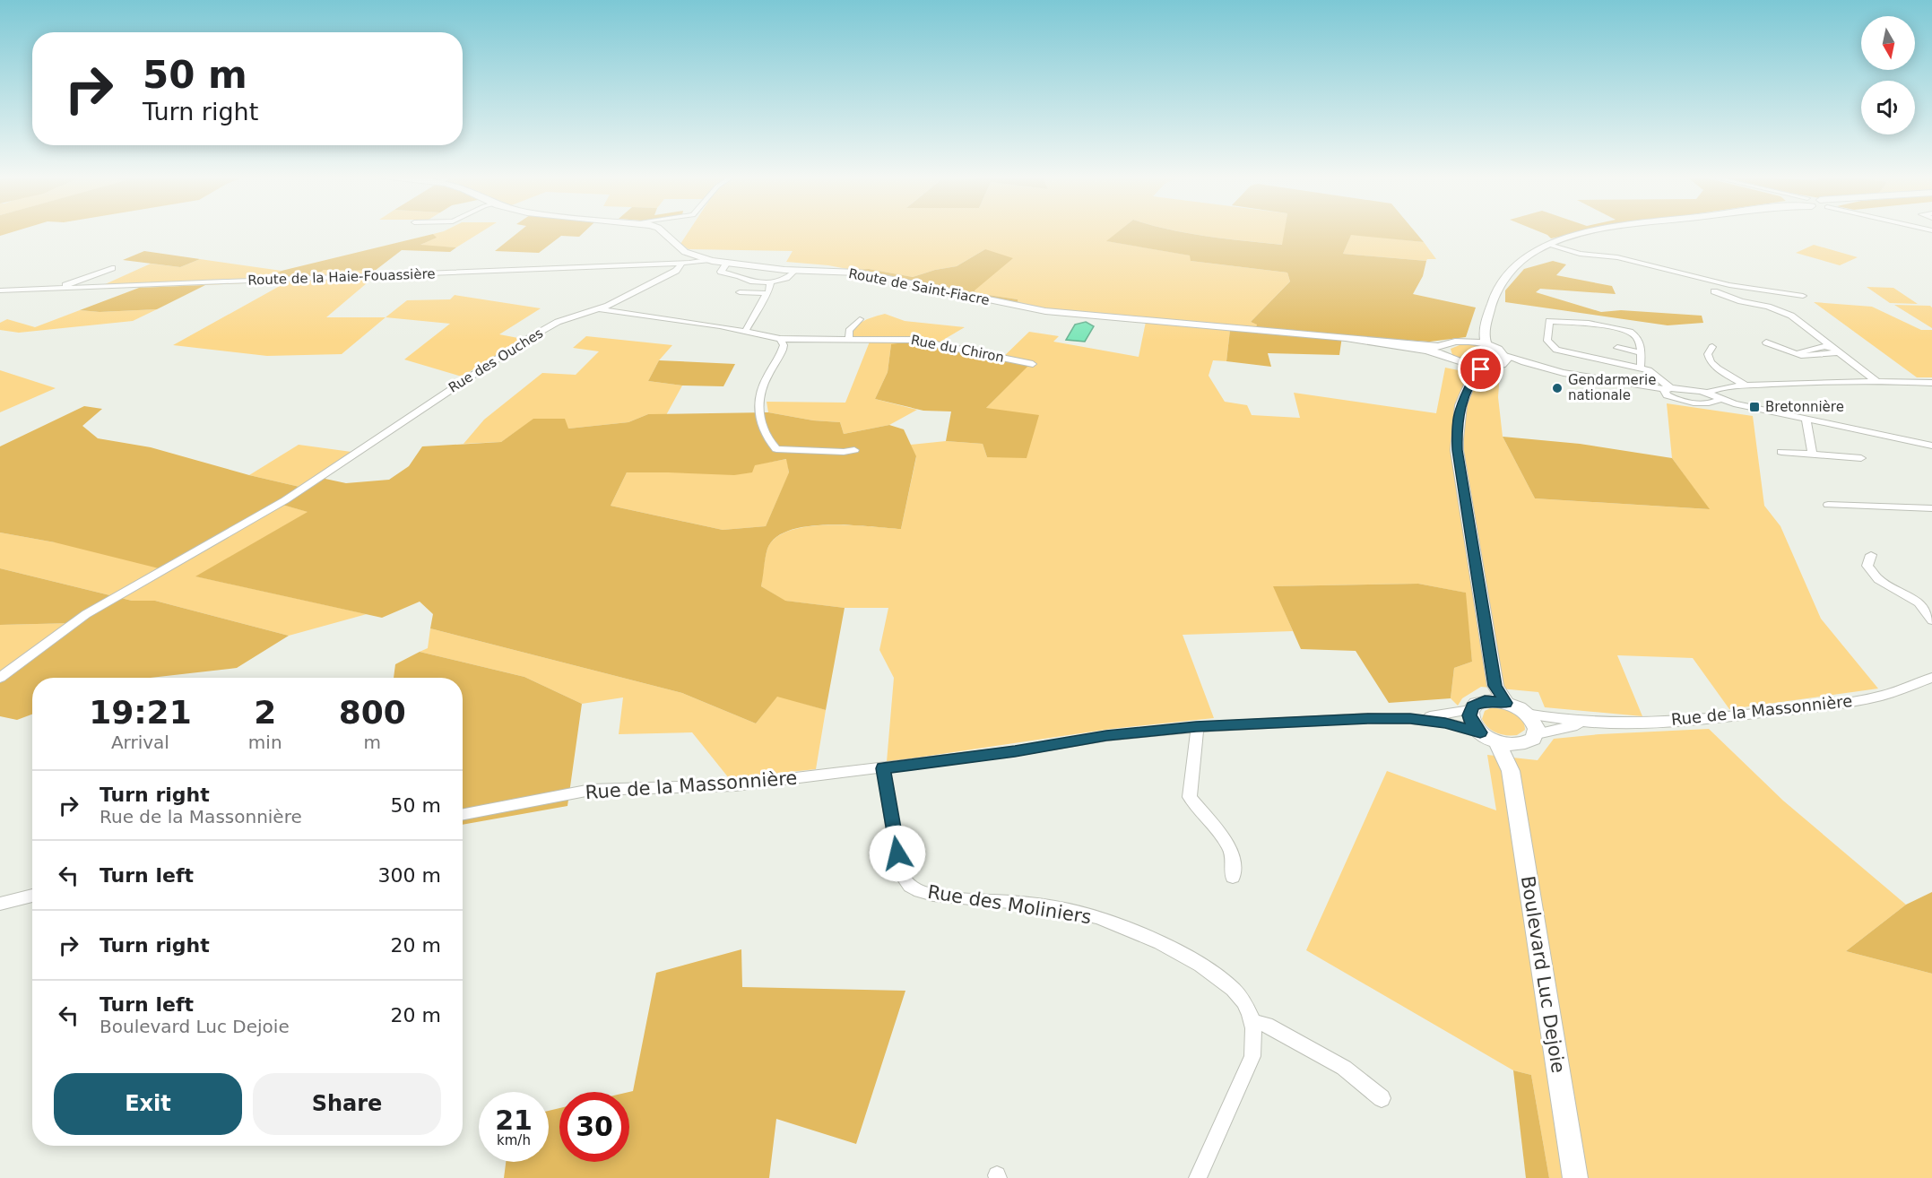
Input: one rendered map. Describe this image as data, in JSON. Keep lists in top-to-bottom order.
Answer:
{
  "streets": {
    "main road": ["Route de Saint-Fiacre", "Boulevard Luc Dejoie"],
    "street": [
      "Route de la Haie-Fouassière",
      "Rue du Chiron",
      "Rue des Ouches",
      "Rue de la Massonnière",
      "Rue des Moliniers"
    ]
  },
  "crossings": [
    ["Route de la Haie-Fouassière", "Route de Saint-Fiacre"],
    ["Route de la Haie-Fouassière", "Rue des Ouches"],
    ["Rue du Chiron", "Rue des Ouches"],
    ["Rue de la Massonnière", "Rue des Moliniers"],
    ["Rue de la Massonnière", "Boulevard Luc Dejoie"]
  ],
  "places": {
    "other": ["Gendarmerie nationale"],
    "transit": ["Bretonnière"]
  },
  "north": "bottom",
  "page": {
    "turn": ["50 m", "Turn right"],
    "eta": [
      "19:21",
      "Arrival",
      "2",
      "min",
      "800",
      "m"
    ],
    "list": [
      {
        "name": "Turn right",
        "note": "Rue de la Massonnière",
        "value": "50 m"
      },
      {
        "name": "Turn left",
        "value": "300 m"
      },
      {
        "name": "Turn right",
        "value": "20 m"
      },
      {
        "name": "Turn left",
        "note": "Boulevard Luc Dejoie",
        "value": "20 m"
      }
    ],
    "buttons": ["Exit", "Share"],
    "speed": "21 km/h",
    "limit": "30"
  }
}
